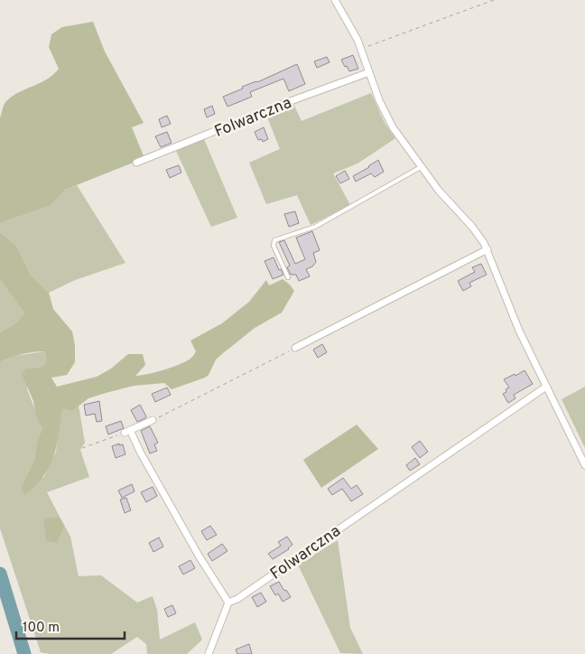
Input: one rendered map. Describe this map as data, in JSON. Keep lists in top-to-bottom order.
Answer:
{
  "streets": {
    "street": ["Folwarczna"]
  },
  "scale_bar": "100 m"
}
